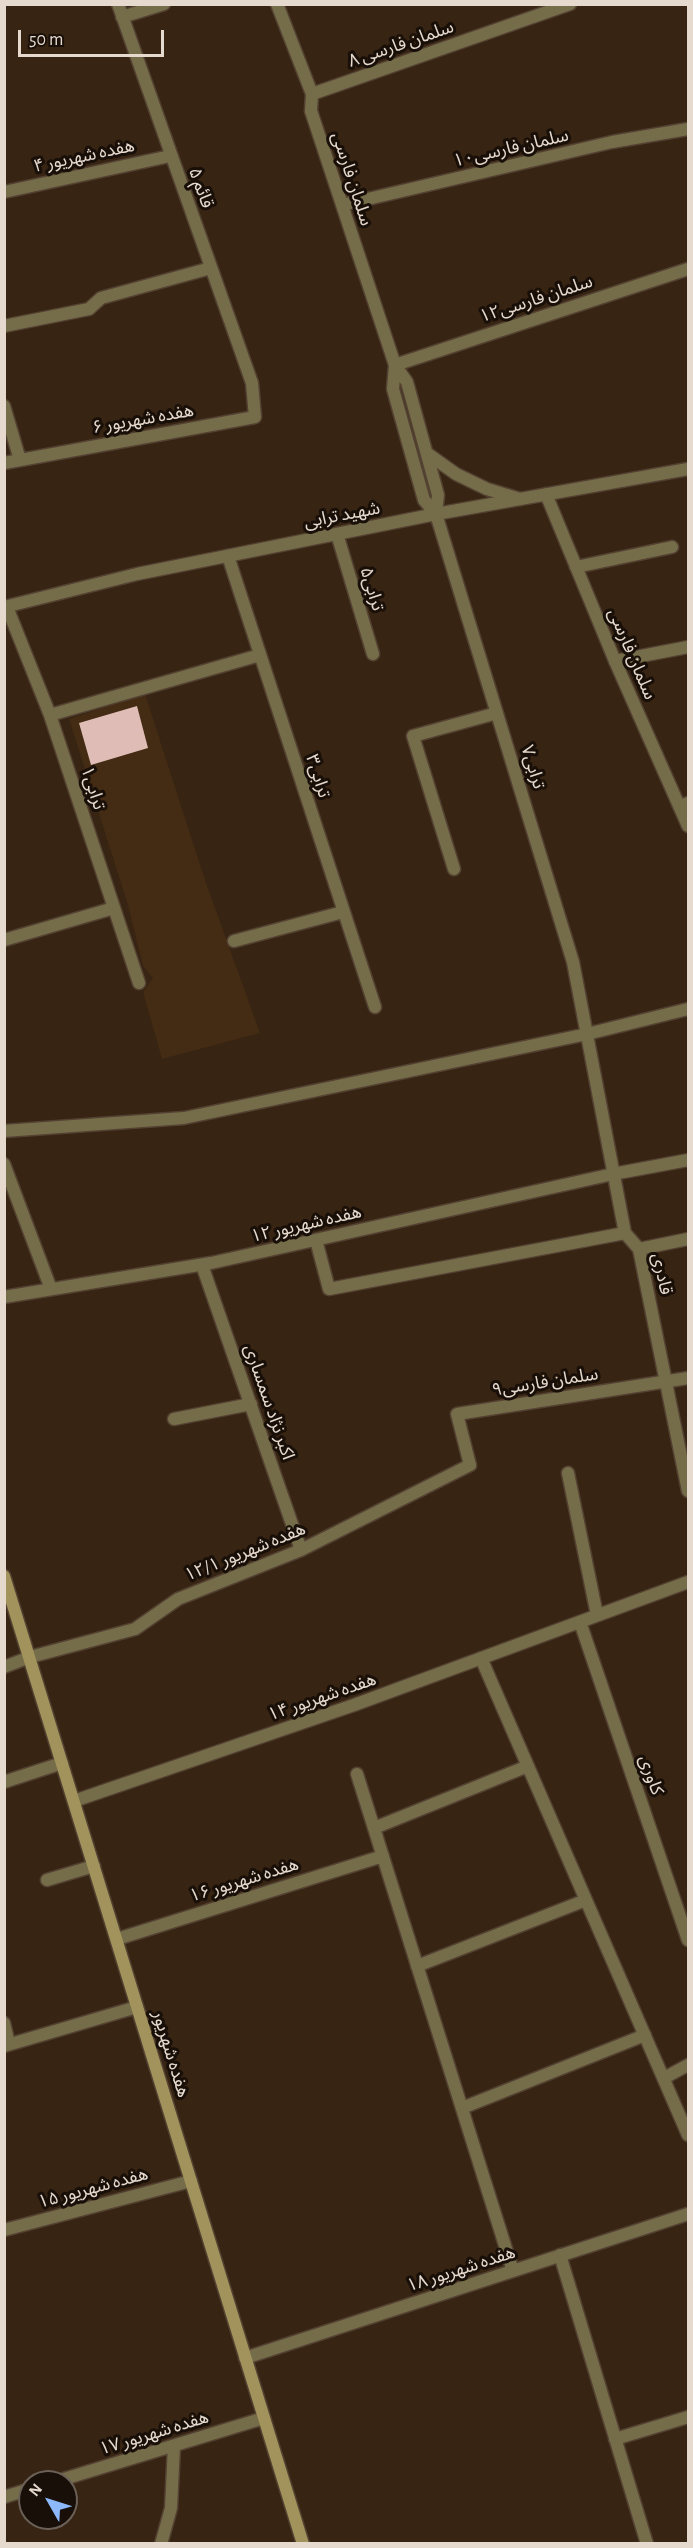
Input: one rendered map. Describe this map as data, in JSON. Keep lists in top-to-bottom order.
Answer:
{
  "streets": {
    "main road": ["هفده شهریور"],
    "street": [
      "سلمان فارسی ۸",
      "سلمان فارسی۱۰",
      "هفده شهریور ۴",
      "سلمان فارسی",
      "قائم ۵",
      "سلمان فارسی۱۲",
      "هفده شهریور ۶",
      "شهید ترابی",
      "ترابی۵",
      "ترابی۷",
      "ترابی۳",
      "ترابی۱",
      "هفده شهریور ۱۲",
      "قادری",
      "سلمان فارسی۹",
      "اکبر نژاد سمساری",
      "هفده شهریور ۱۲/۱",
      "هفده شهریور ۱۴",
      "کاوری",
      "هفده شهریور ۱۶",
      "هفده شهریور ۱۵",
      "هفده شهریور ۱۸",
      "هفده شهریور ۱۷"
    ]
  },
  "crossings": [
    ["سلمان فارسی ۸", "سلمان فارسی"],
    ["سلمان فارسی۱۰", "سلمان فارسی"],
    ["هفده شهریور ۴", "قائم ۵"],
    ["سلمان فارسی", "سلمان فارسی۱۲"],
    ["سلمان فارسی", "شهید ترابی"],
    ["سلمان فارسی", "ترابی۷"],
    ["قائم ۵", "هفده شهریور ۶"],
    ["شهید ترابی", "ترابی۵"],
    ["شهید ترابی", "ترابی۷"],
    ["شهید ترابی", "ترابی۳"],
    ["شهید ترابی", "ترابی۱"],
    ["ترابی۷", "قادری"],
    ["هفده شهریور ۱۲", "قادری"],
    ["هفده شهریور ۱۲", "اکبر نژاد سمساری"],
    ["قادری", "سلمان فارسی۹"],
    ["سلمان فارسی۹", "هفده شهریور ۱۲/۱"],
    ["اکبر نژاد سمساری", "هفده شهریور ۱۲/۱"],
    ["هفده شهریور ۱۲/۱", "هفده شهریور"],
    ["هفده شهریور ۱۴", "کاوری"],
    ["هفده شهریور ۱۴", "هفده شهریور"],
    ["هفده شهریور ۱۶", "هفده شهریور"],
    ["هفده شهریور", "هفده شهریور ۱۵"],
    ["هفده شهریور", "هفده شهریور ۱۸"],
    ["هفده شهریور", "هفده شهریور ۱۷"]
  ],
  "scale_bar": "50 m",
  "north": "top left"
}
